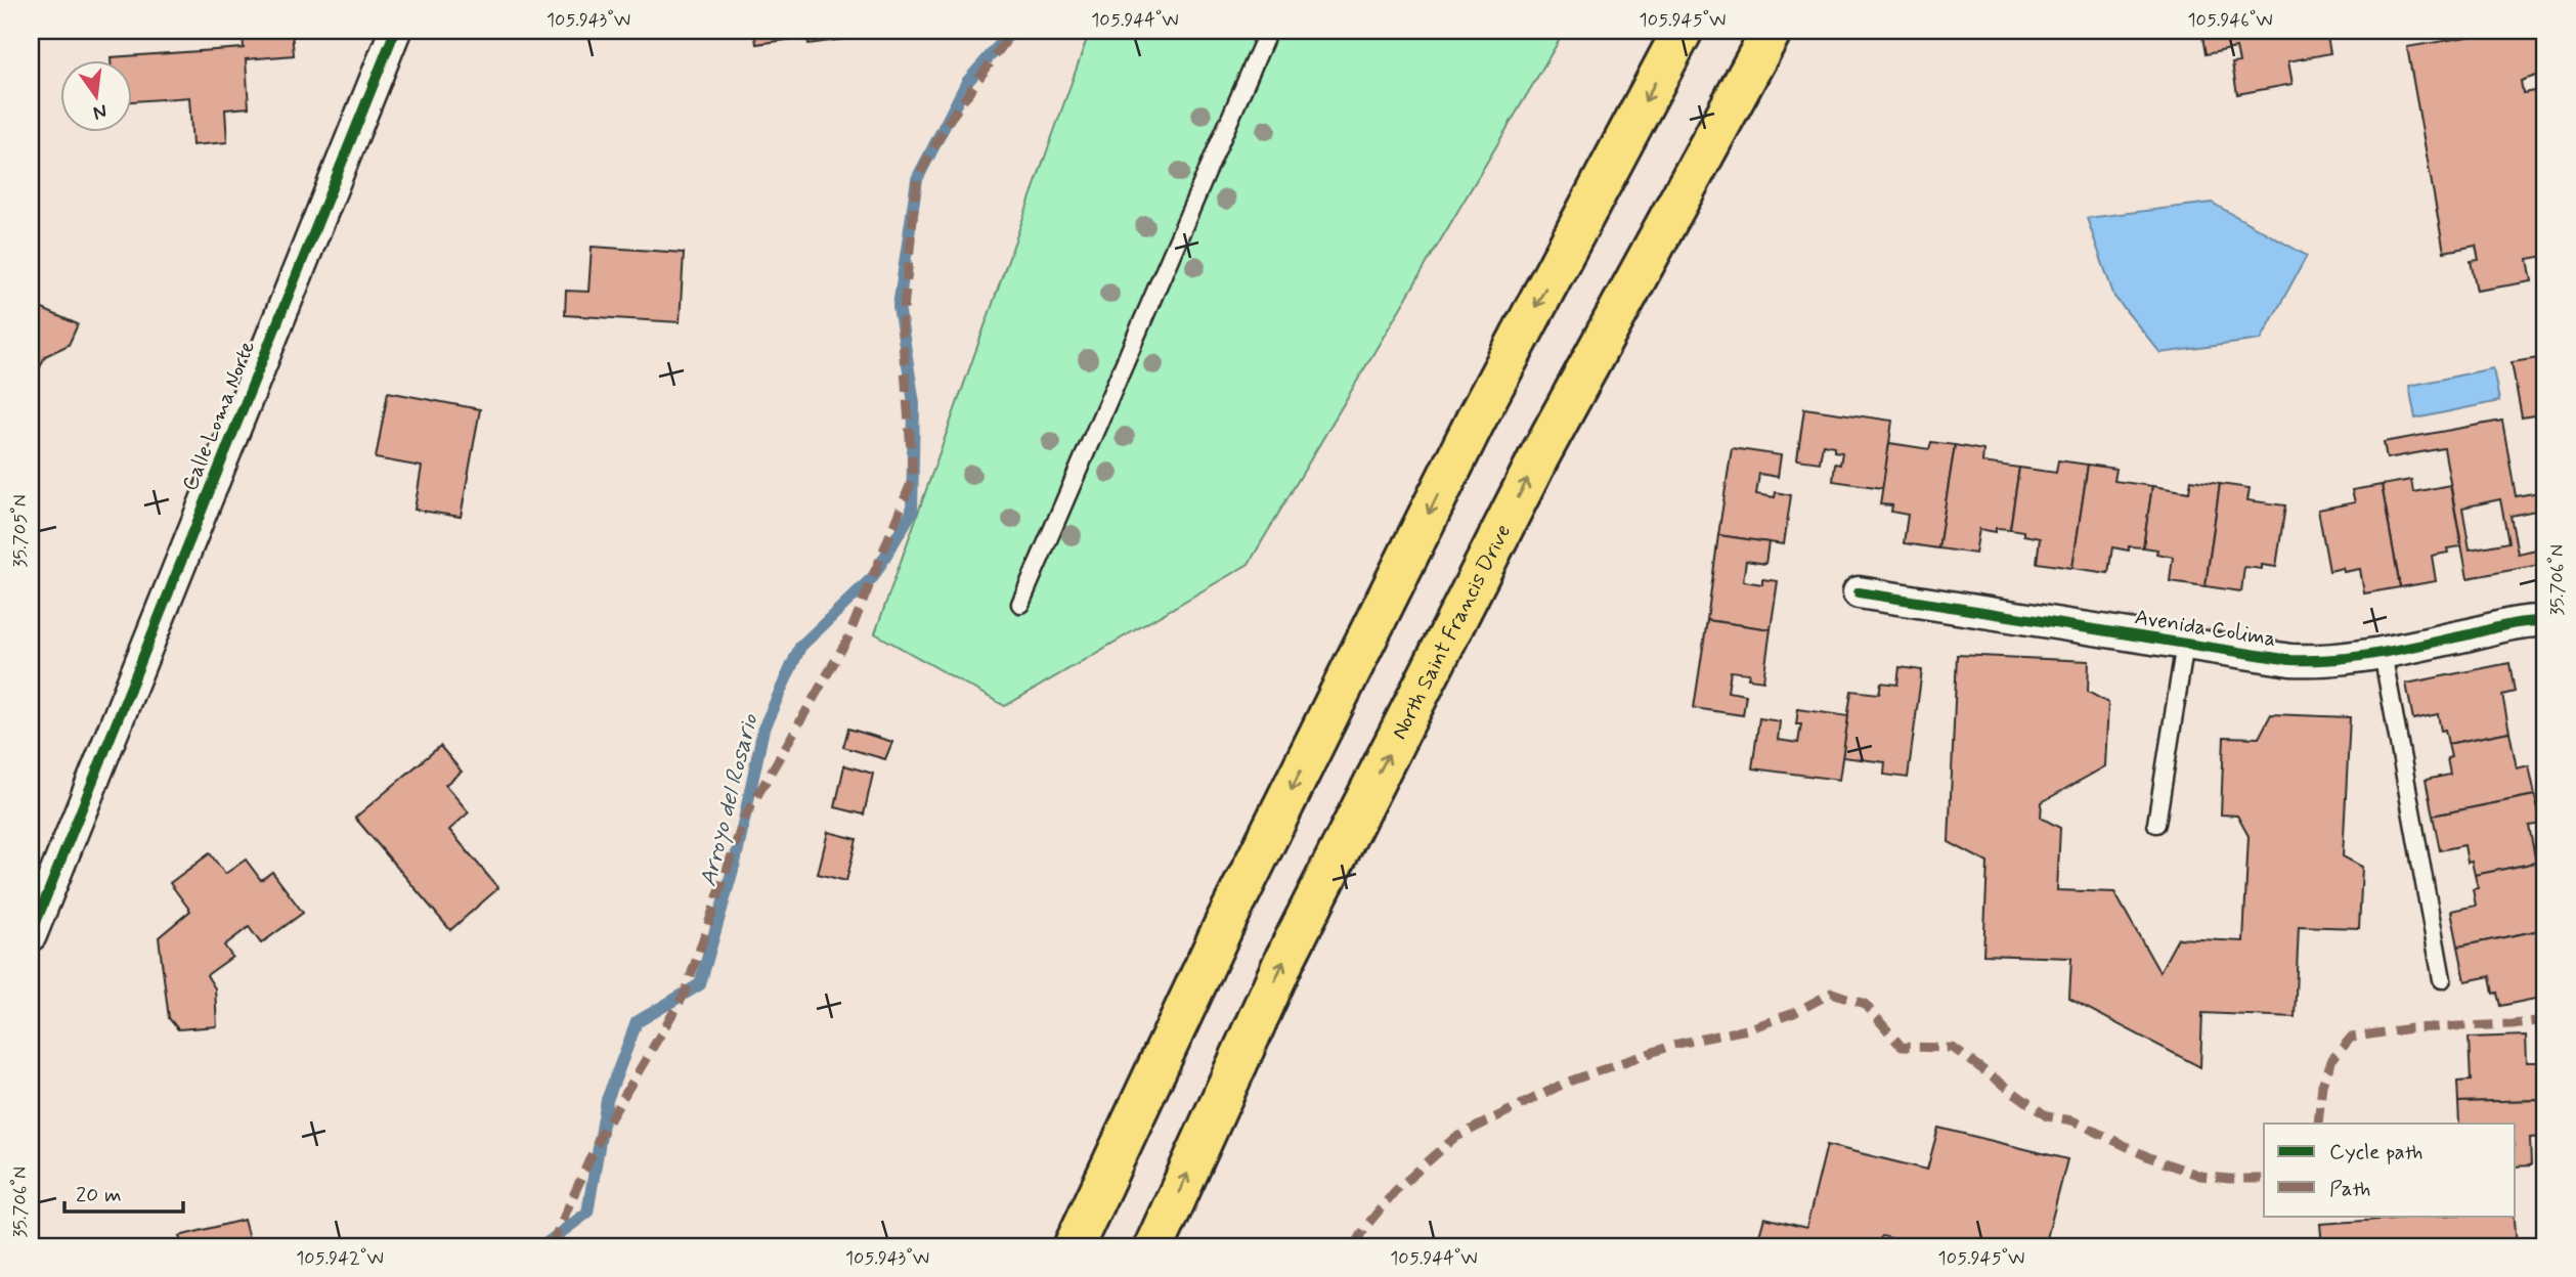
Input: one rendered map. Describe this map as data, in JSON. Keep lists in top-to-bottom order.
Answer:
{
  "streets": {
    "highway": ["North Saint Francis Drive"],
    "street": ["Calle Loma Norte", "Avenida Colima"]
  },
  "water": ["Arroyo del Rosario"],
  "legend": ["Cycle path", "Path"],
  "scale_bar": "20 m",
  "north": "bottom",
  "coordinates": [
    "105.943°W",
    "105.944°W",
    "105.945°W",
    "105.946°W",
    "35.705°N",
    "35.706°N",
    "105.942°W"
  ]
}
